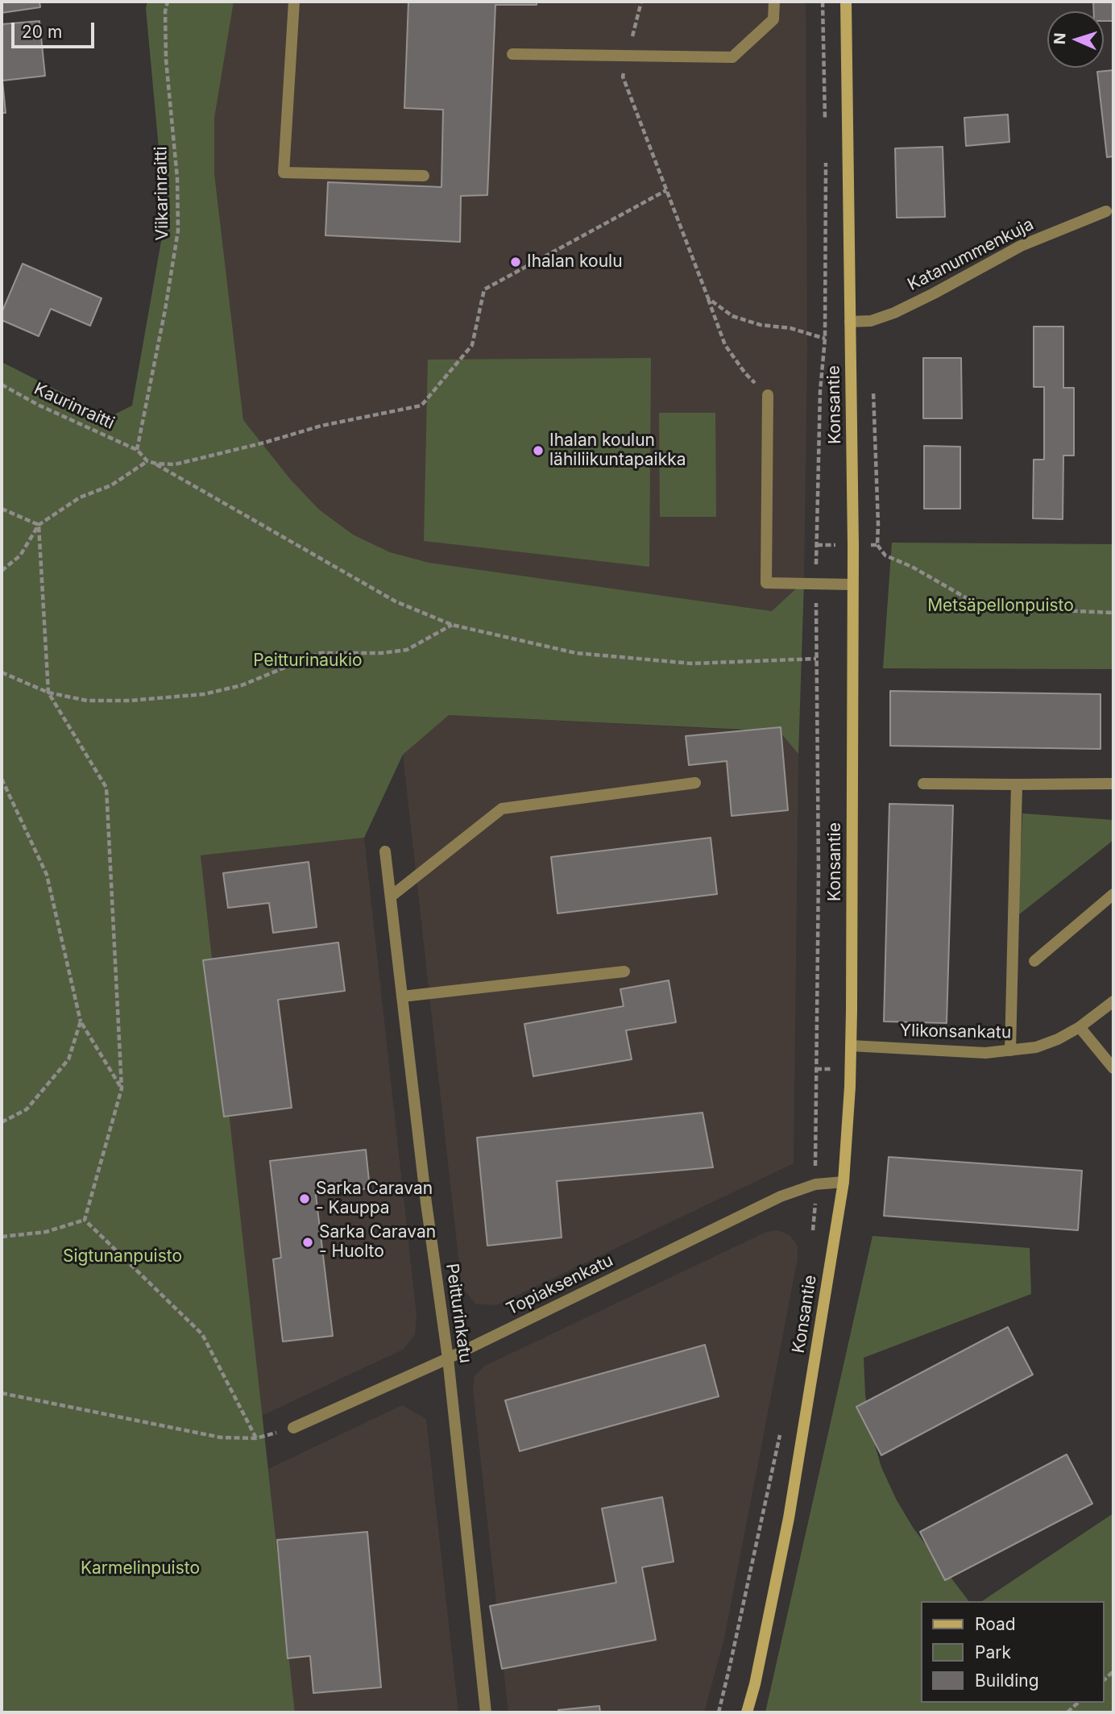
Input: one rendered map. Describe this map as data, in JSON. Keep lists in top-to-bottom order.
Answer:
{
  "streets": {
    "street": [
      "Katanummenkuja",
      "Konsantie",
      "Ylikonsankatu",
      "Topiaksenkatu",
      "Peitturinkatu"
    ],
    "path": ["Viikarinraitti", "Kaurinraitti"]
  },
  "crossings": [
    ["Viikarinraitti", "Kaurinraitti"],
    ["Katanummenkuja", "Konsantie"],
    ["Konsantie", "Ylikonsankatu"],
    ["Konsantie", "Topiaksenkatu"],
    ["Topiaksenkatu", "Peitturinkatu"]
  ],
  "parks": [
    "Metsäpellonpuisto",
    "Peitturinaukio",
    "Sigtunanpuisto",
    "Karmelinpuisto"
  ],
  "places": [
    "Ihalan koulu",
    "Ihalan koulun lähiliikuntapaikka",
    "Sarka Caravan - Kauppa",
    "Sarka Caravan - Huolto"
  ],
  "legend": ["Road", "Park", "Building"],
  "scale_bar": "20 m",
  "north": "left"
}
